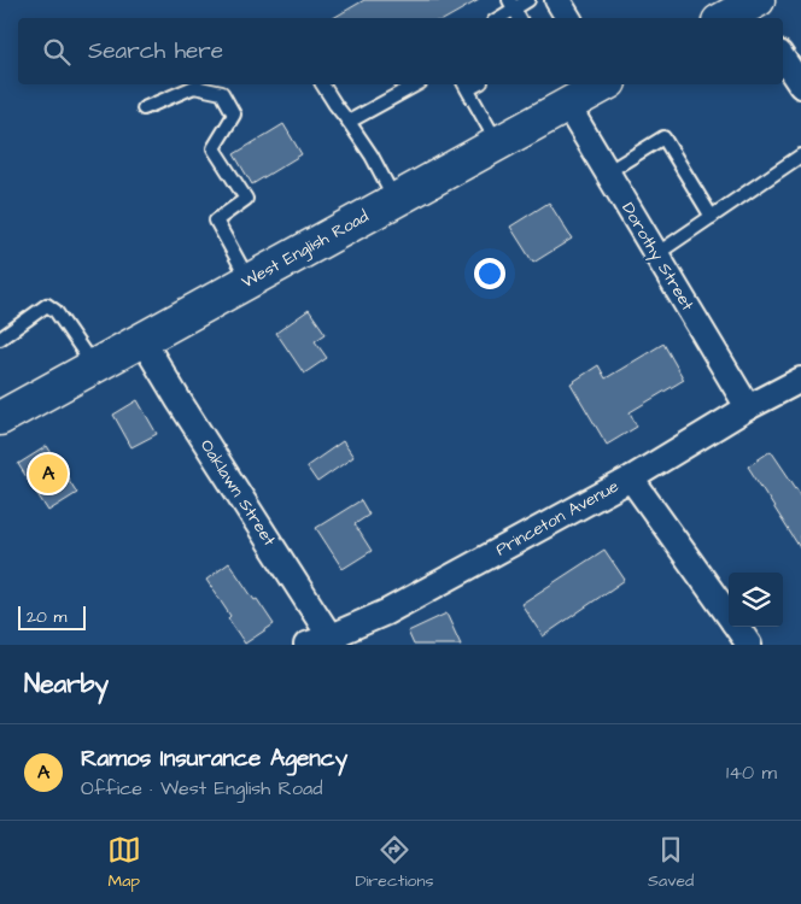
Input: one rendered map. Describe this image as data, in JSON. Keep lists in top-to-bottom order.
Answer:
{
  "streets": {
    "main road": ["West English Road"],
    "street": ["Dorothy Street", "Oaklawn Street", "Princeton Avenue"]
  },
  "crossings": [
    ["West English Road", "Dorothy Street"],
    ["West English Road", "Oaklawn Street"],
    ["Dorothy Street", "Princeton Avenue"],
    ["Oaklawn Street", "Princeton Avenue"]
  ],
  "scale_bar": "20 m",
  "page": {
    "search": "Search here",
    "pins": "A",
    "scale": "20 m",
    "heading": "Nearby",
    "list": [
      {
        "mark": "A",
        "name": "Ramos Insurance Agency",
        "note": "Office · West English Road",
        "value": "140 m"
      }
    ],
    "nav": ["Map", "Directions", "Saved"]
  }
}
